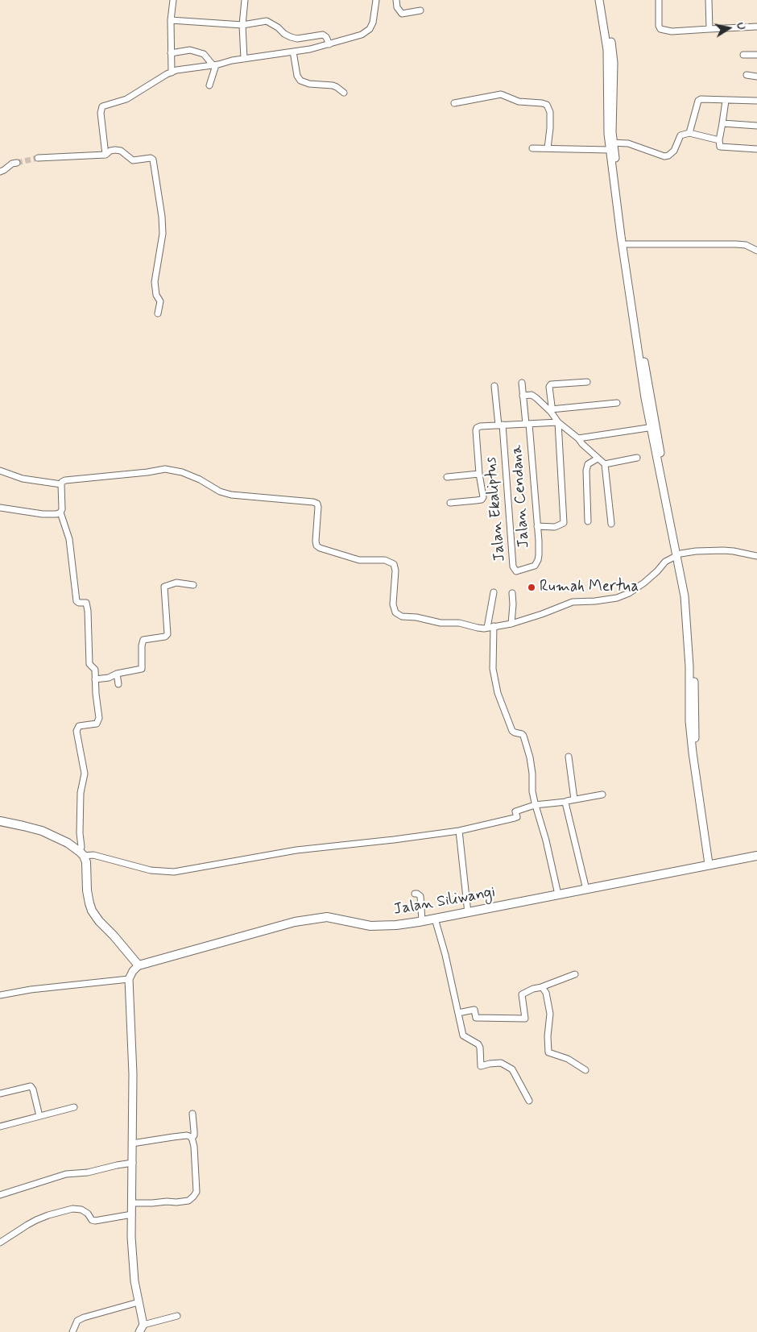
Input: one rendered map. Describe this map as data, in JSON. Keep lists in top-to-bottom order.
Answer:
{
  "streets": {
    "main road": ["Jalan Siliwangi"],
    "street": ["Jalan Cendana", "Jalan Ekaliptus"]
  },
  "crossings": [
    ["Jalan Cendana", "Jalan Ekaliptus"]
  ],
  "places": ["Rumah Mertua"],
  "north": "right"
}
